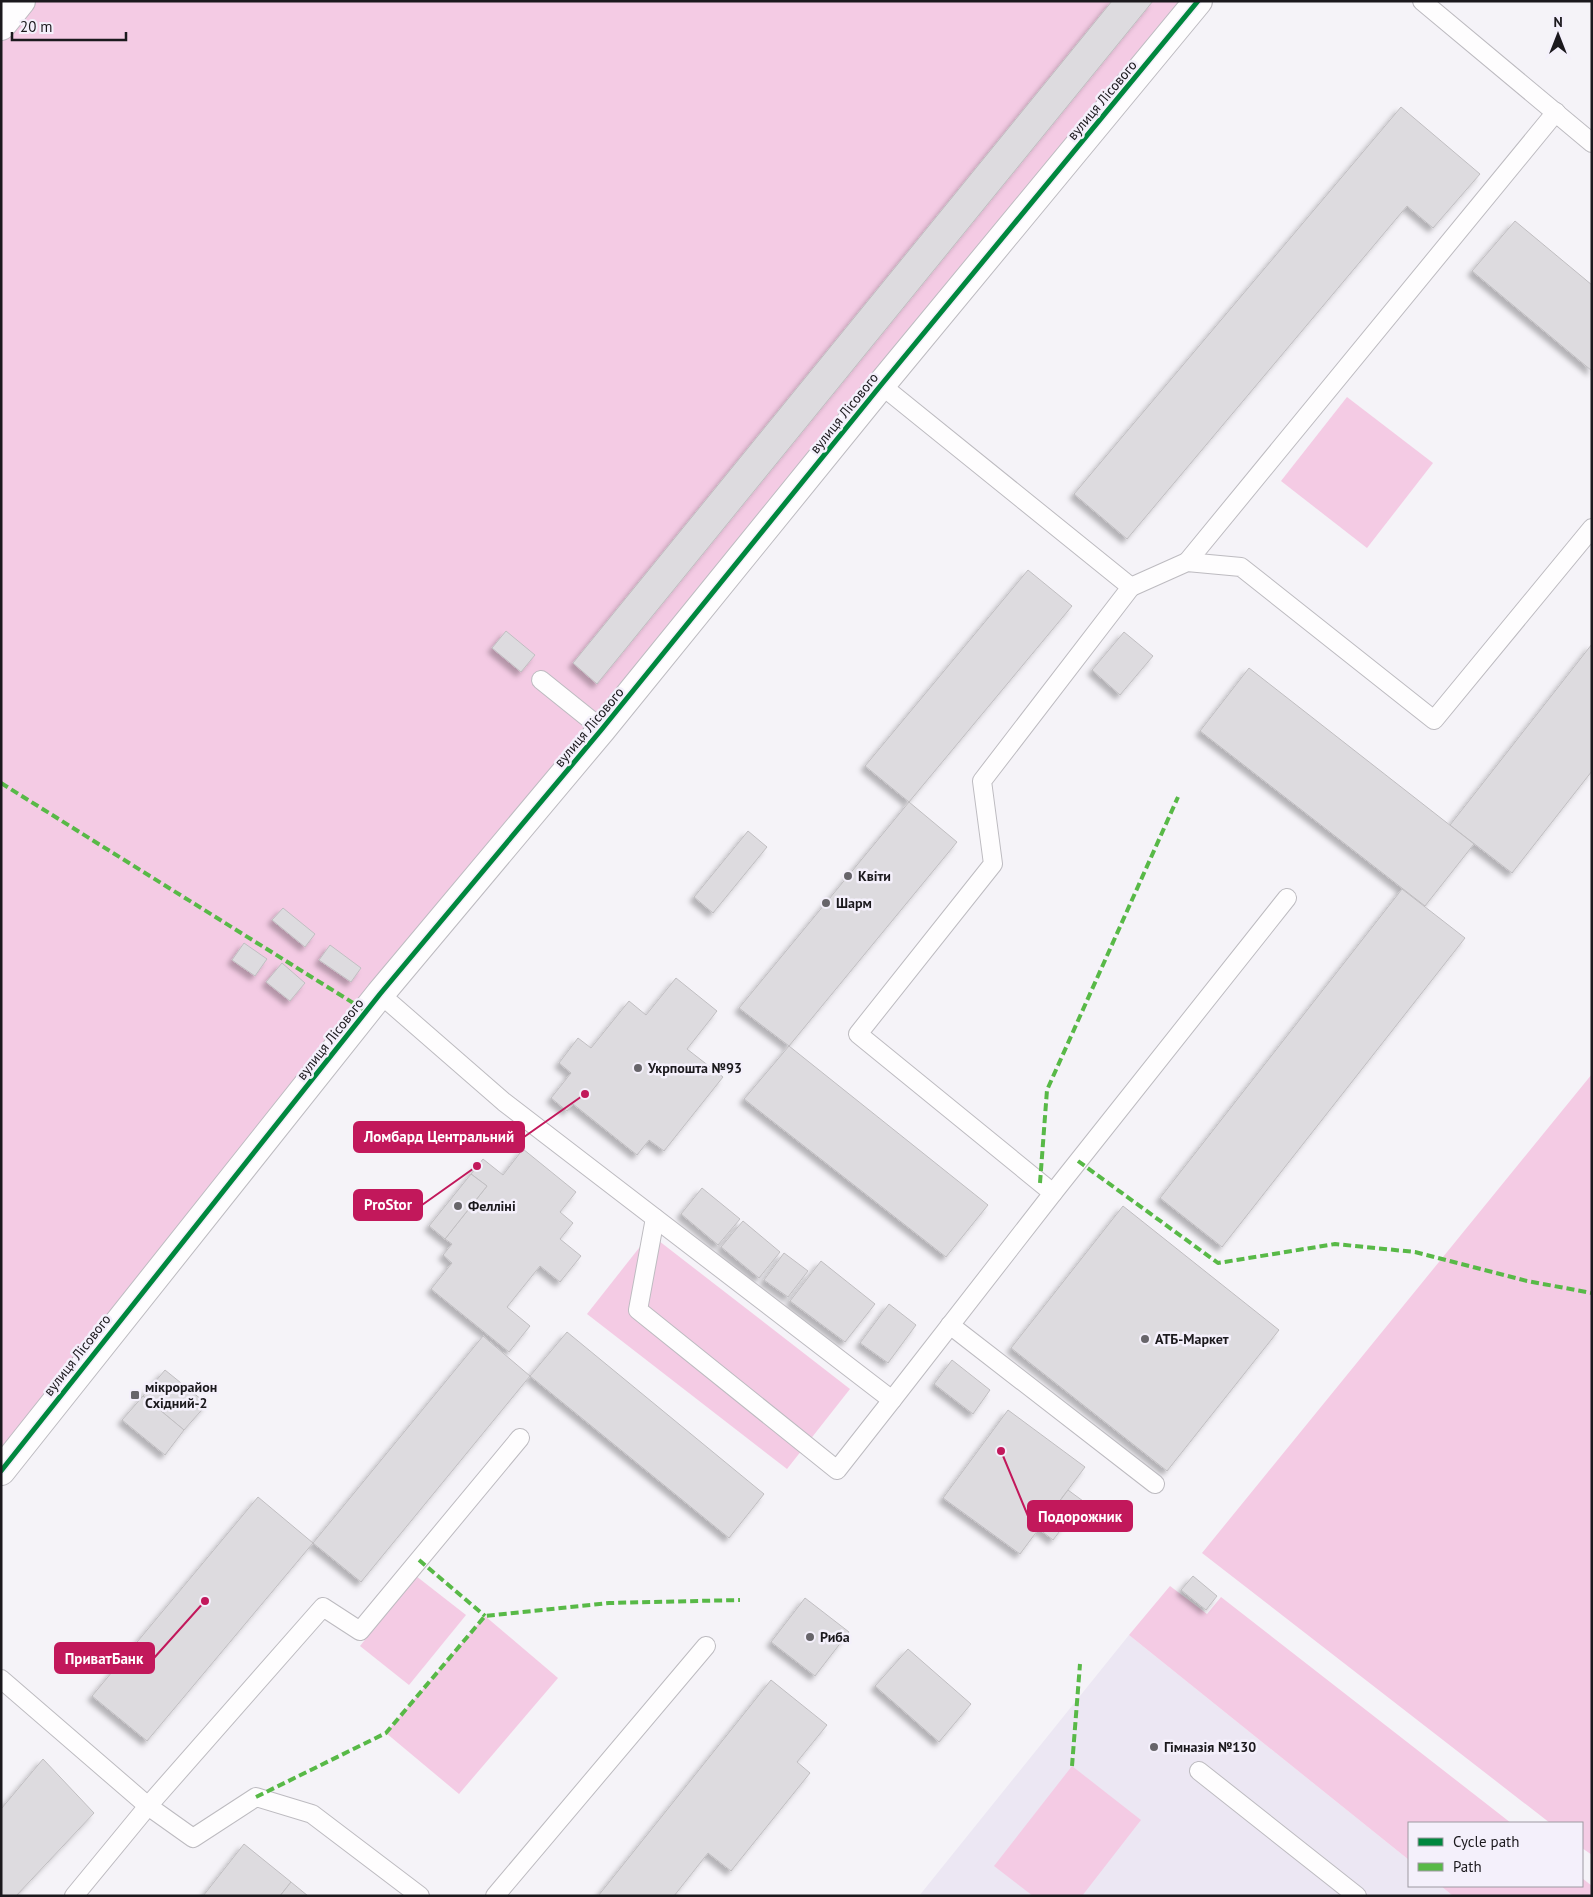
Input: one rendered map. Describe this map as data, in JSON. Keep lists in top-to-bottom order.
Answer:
{
  "streets": {
    "street": ["вулиця Лісового"]
  },
  "places": {
    "other": [
      "Квіти",
      "Шарм",
      "Укрпошта №93",
      "Ломбард Центральний",
      "ProStor",
      "Фелліні",
      "АТБ-Маркет",
      "Подорожник",
      "ПриватБанк",
      "Риба",
      "Гімназія №130"
    ],
    "transit": ["мікрорайон Східний-2"]
  },
  "legend": ["Cycle path", "Path"],
  "scale_bar": "20 m",
  "north": "top"
}
